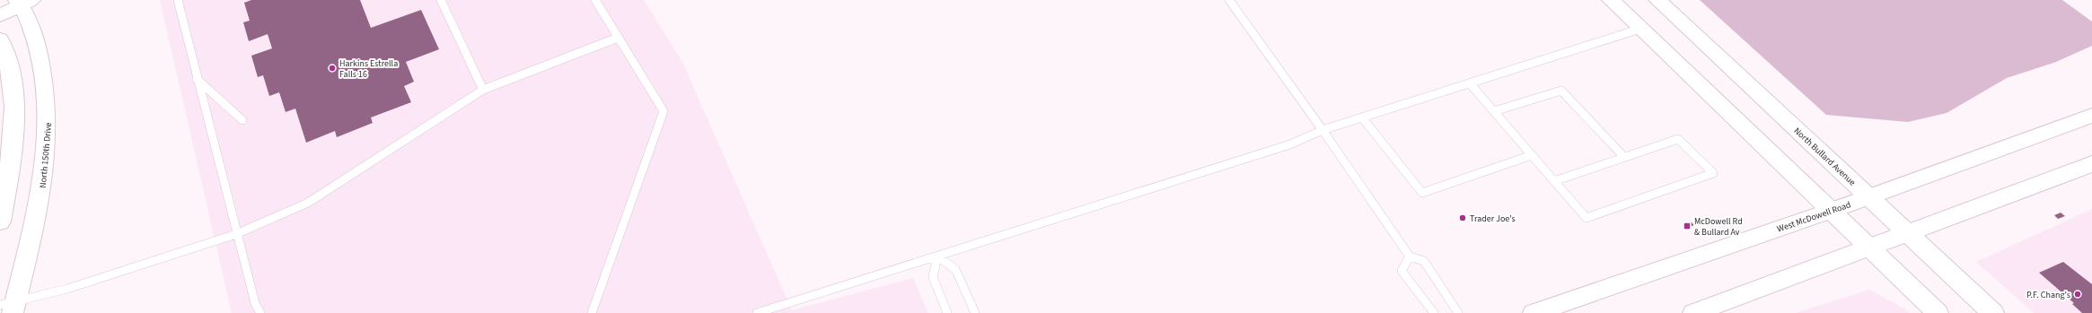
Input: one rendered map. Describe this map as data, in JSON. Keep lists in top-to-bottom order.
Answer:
{
  "streets": {
    "main road": ["North 150th Drive", "North Bullard Avenue", "West McDowell Road"]
  },
  "crossings": [
    ["North Bullard Avenue", "West McDowell Road"]
  ],
  "places": {
    "other": ["Harkins Estrella Falls 16", "Trader Joe's", "P.F. Chang's"],
    "transit": ["McDowell Rd & Bullard Av"]
  }
}
